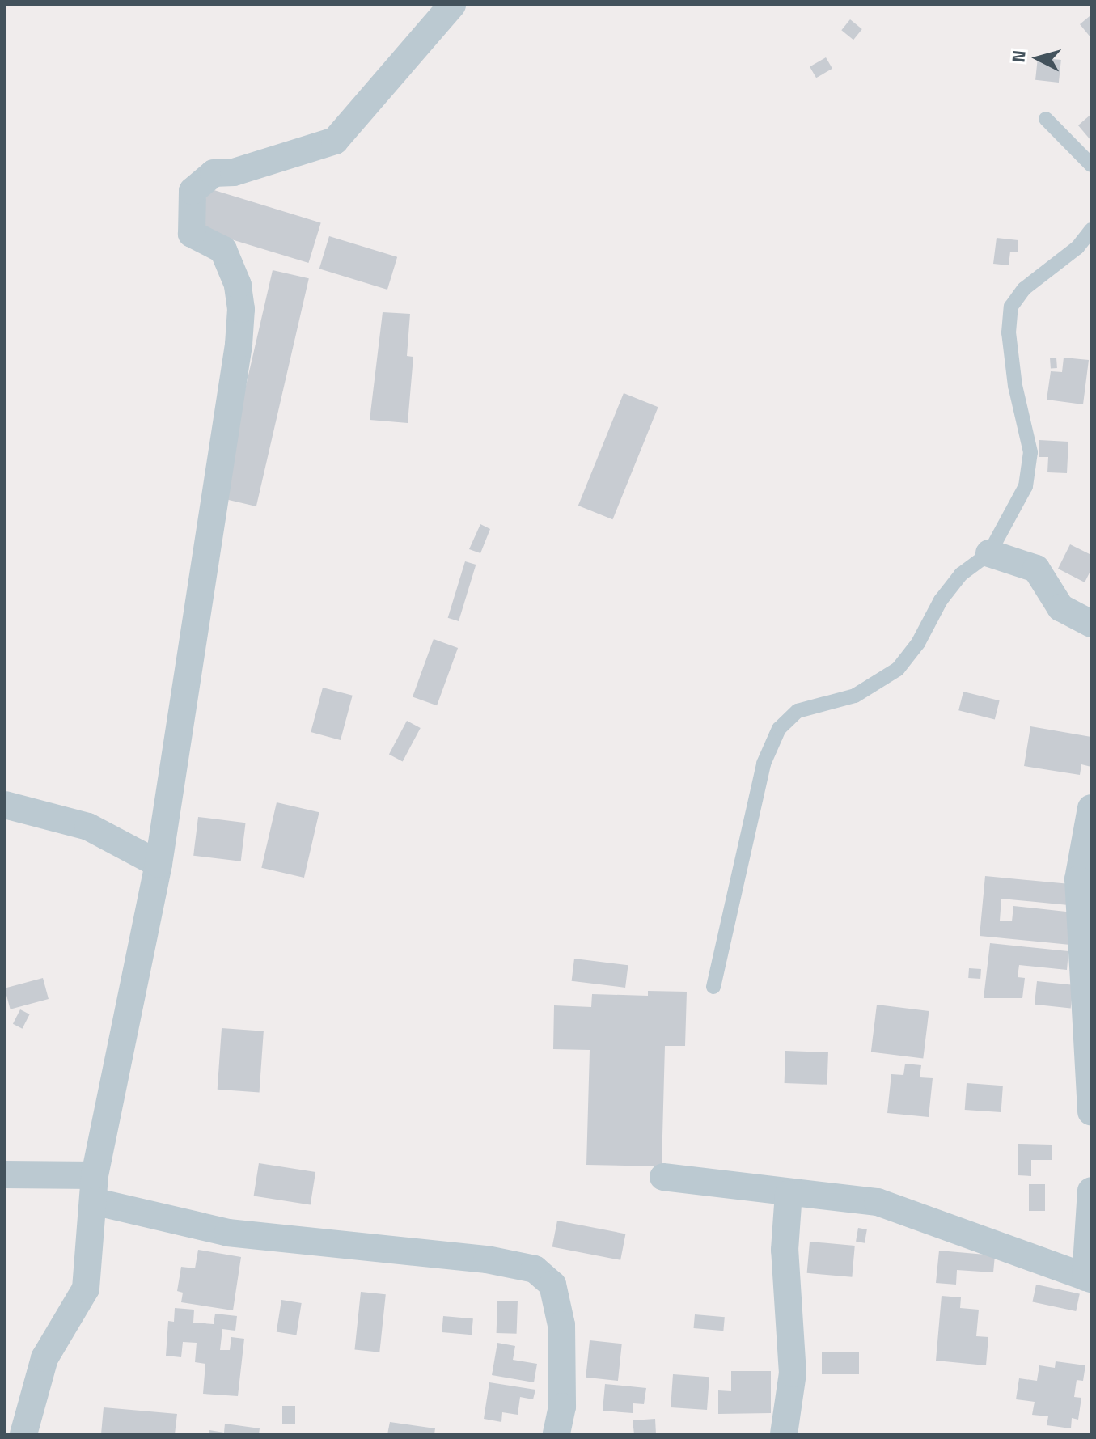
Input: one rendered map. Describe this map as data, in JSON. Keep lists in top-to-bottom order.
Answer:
{
  "north": "left"
}
